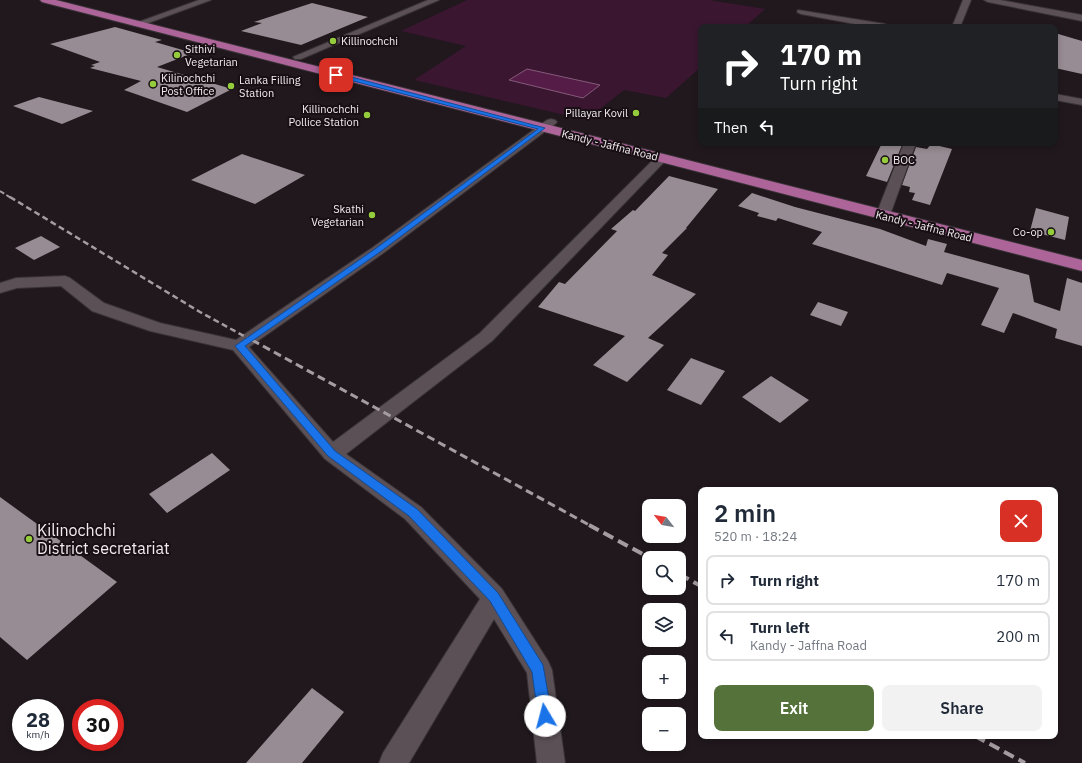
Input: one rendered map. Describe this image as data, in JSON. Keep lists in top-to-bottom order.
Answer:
{
  "streets": {
    "highway": ["Kandy - Jaffna Road"]
  },
  "places": [
    "Killinochchi",
    "Sithivi Vegetarian",
    "Kilinochchi Post Office",
    "Lanka Filling Station",
    "Pillayar Kovil",
    "Killinochchi Pollice Station",
    "BOC",
    "Skathi Vegetarian",
    "Co-op",
    "Kilinochchi District secretariat"
  ],
  "north": "top left",
  "page": {
    "turn": ["170 m", "Turn right"],
    "then": "Then",
    "heading": ["2 min", "520 m · 18:24"],
    "map_buttons": ["+", "−"],
    "list": [
      {
        "name": "Turn right",
        "value": "170 m"
      },
      {
        "name": "Turn left",
        "note": "Kandy - Jaffna Road",
        "value": "200 m"
      }
    ],
    "buttons": ["Exit", "Share"],
    "speed": "28 km/h",
    "limit": "30"
  }
}
